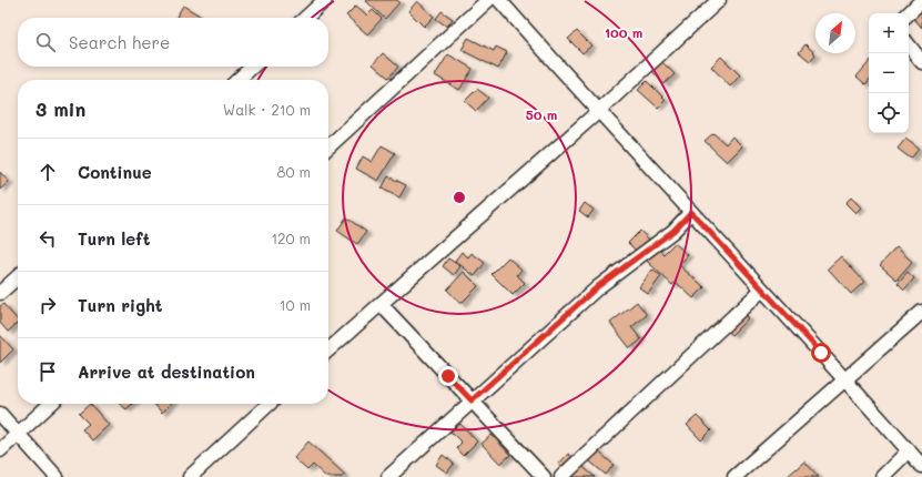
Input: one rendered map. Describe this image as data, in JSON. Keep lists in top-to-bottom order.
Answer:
{
  "north": "top right",
  "page": {
    "map_buttons": ["+", "−"],
    "search": "Search here",
    "heading": ["3 min", "Walk · 210 m"],
    "list": [
      ["Continue", "80 m"],
      ["Turn left", "120 m"],
      ["Turn right", "10 m"],
      "Arrive at destination"
    ]
  },
  "rings": ["100 m", "50 m"]
}
